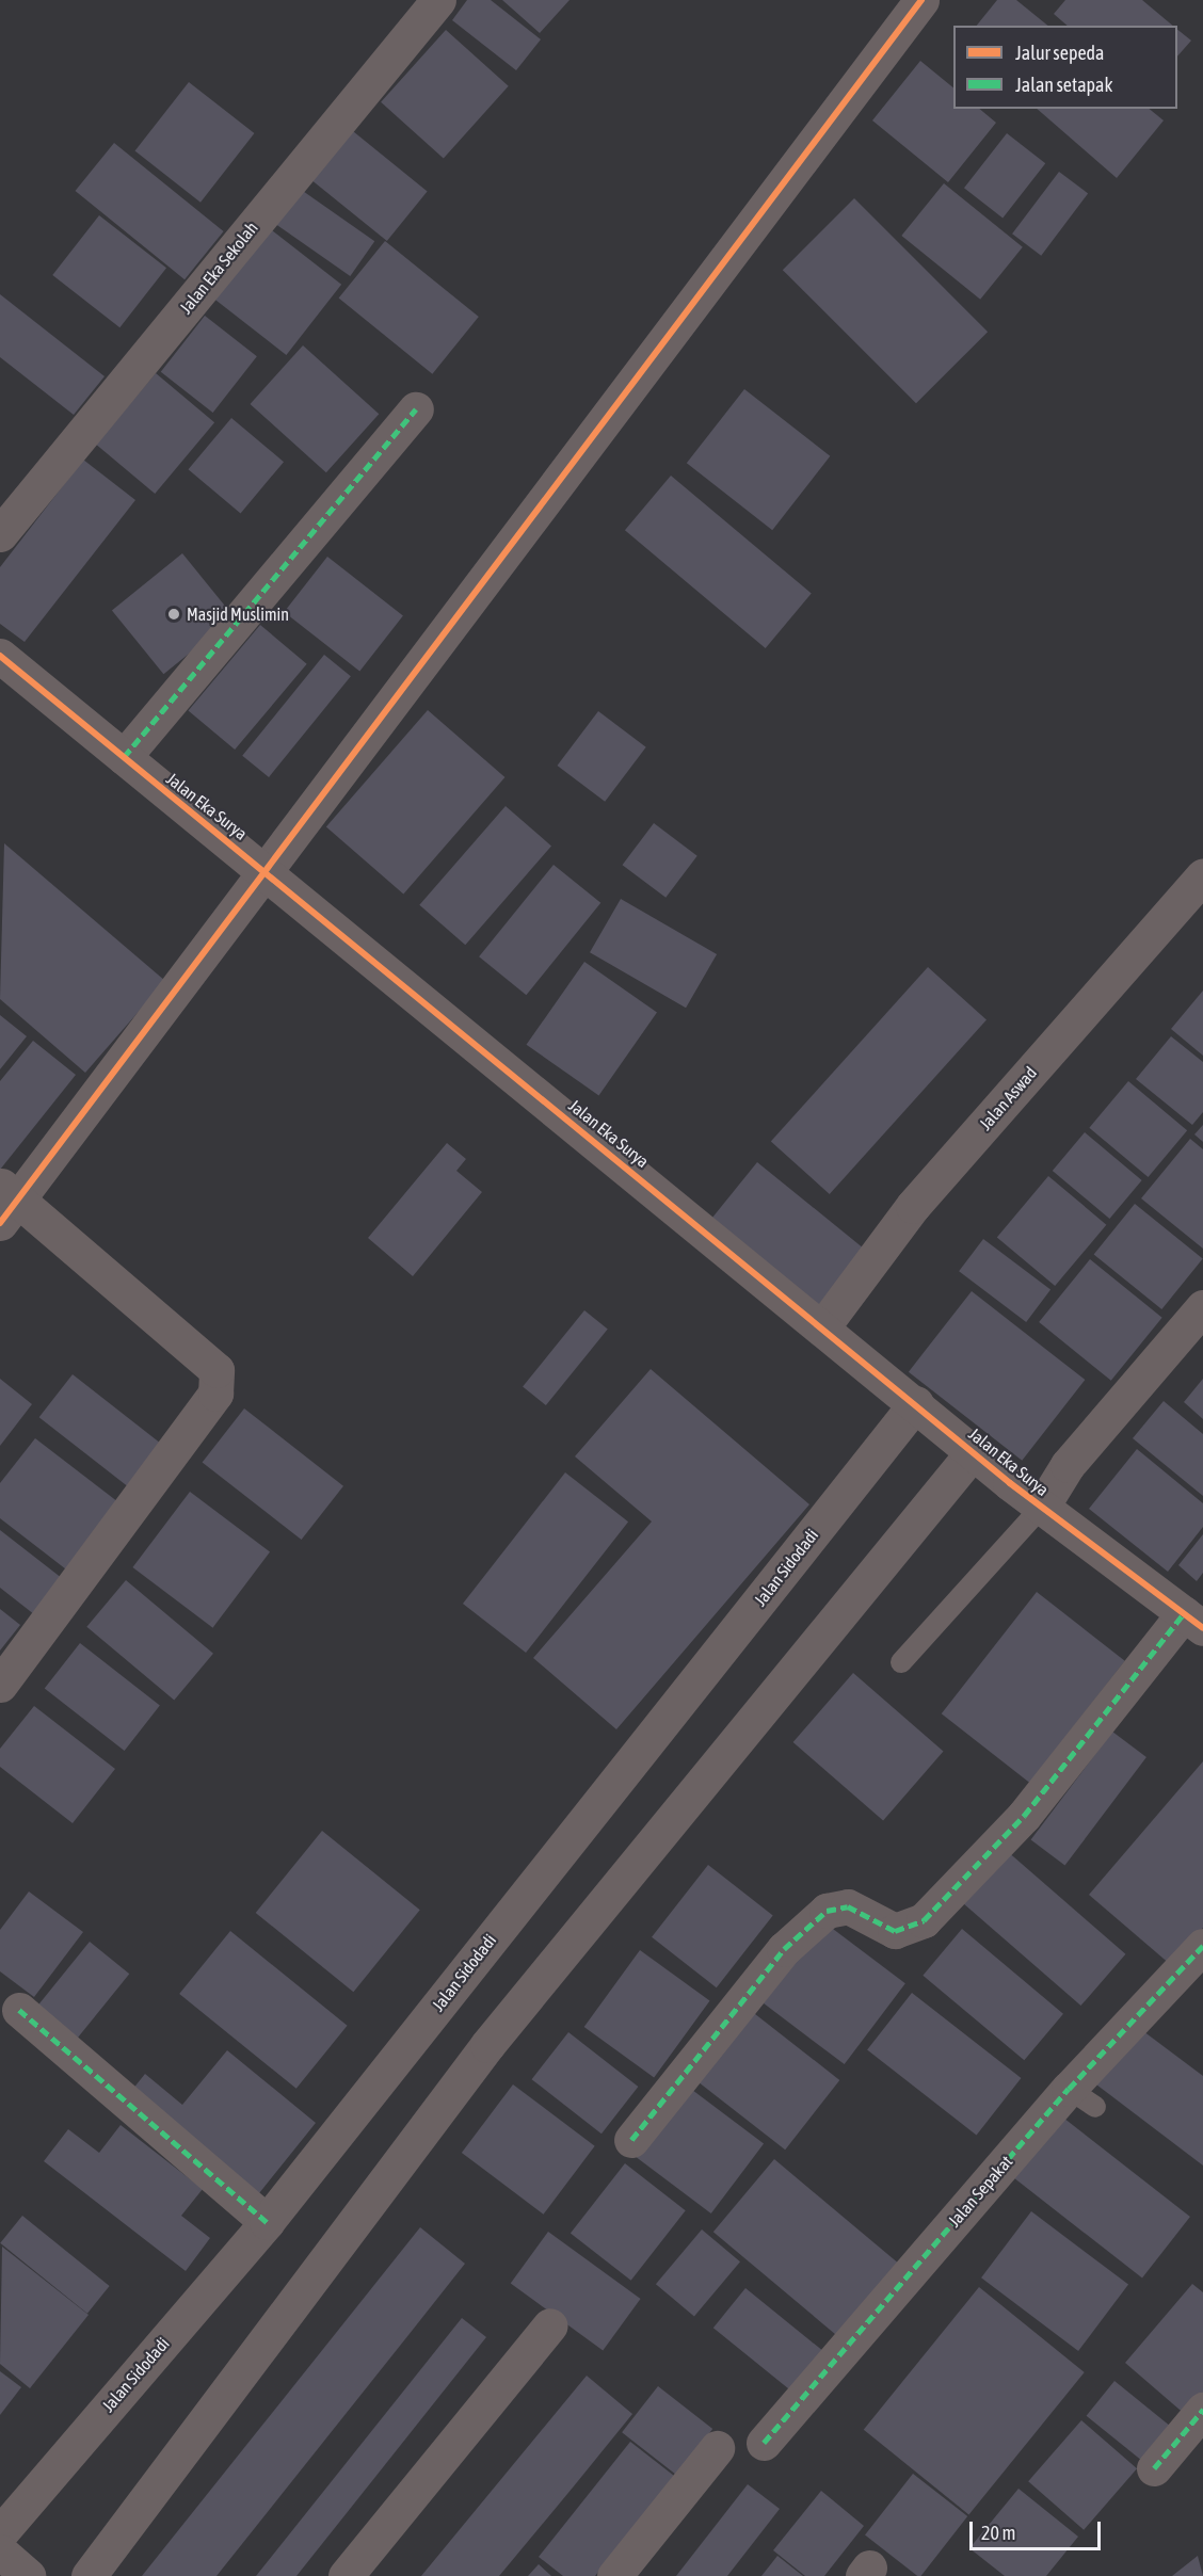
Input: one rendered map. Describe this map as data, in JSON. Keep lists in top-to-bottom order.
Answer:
{
  "streets": {
    "street": [
      "Jalan Eka Sekolah",
      "Jalan Eka Surya",
      "Jalan Aswad",
      "Jalan Sidodadi",
      "Jalan Sepakat"
    ]
  },
  "crossings": [
    ["Jalan Eka Surya", "Jalan Aswad"],
    ["Jalan Eka Surya", "Jalan Sidodadi"]
  ],
  "places": ["Masjid Muslimin"],
  "legend": ["Jalur sepeda", "Jalan setapak"],
  "scale_bar": "20 m"
}
